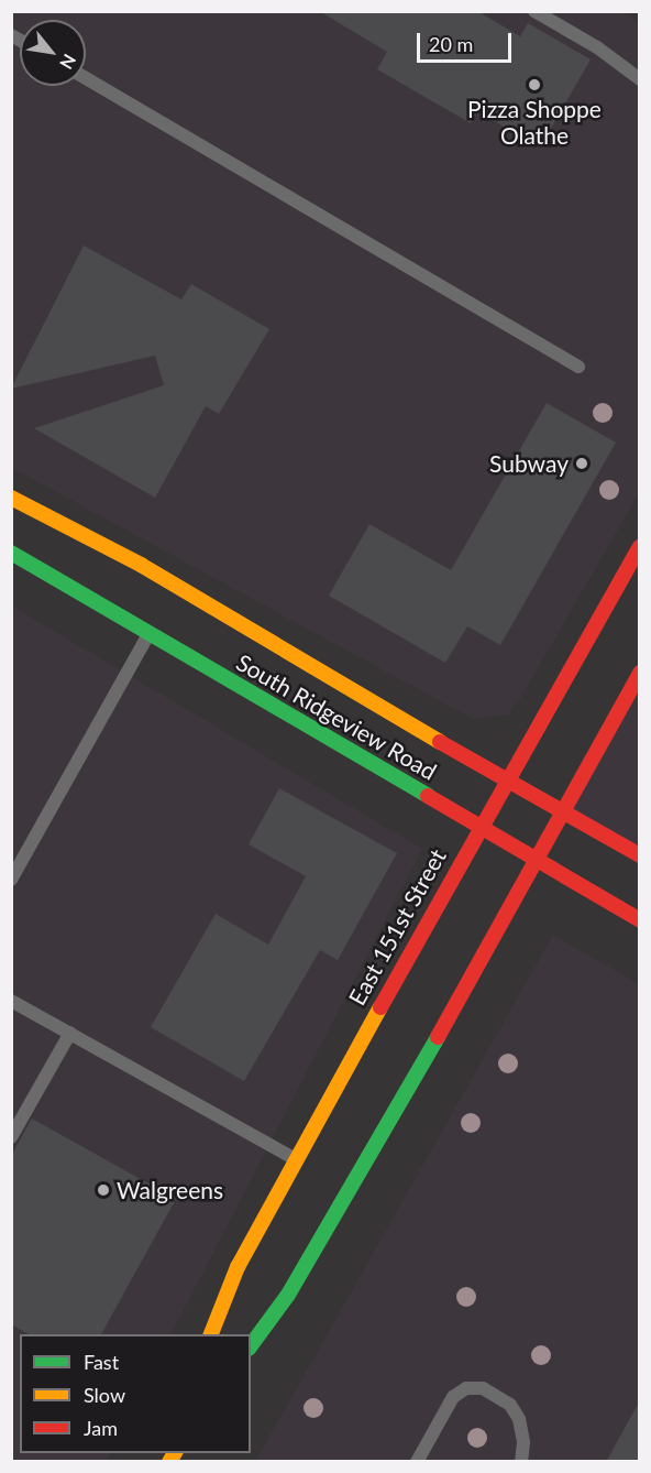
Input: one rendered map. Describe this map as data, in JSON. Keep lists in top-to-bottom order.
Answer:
{
  "streets": {
    "main road": ["South Ridgeview Road", "East 151st Street"]
  },
  "crossings": [
    ["South Ridgeview Road", "East 151st Street"]
  ],
  "places": ["Pizza Shoppe Olathe", "Subway", "Walgreens"],
  "legend": ["Fast", "Slow", "Jam"],
  "scale_bar": "20 m",
  "north": "bottom right"
}
